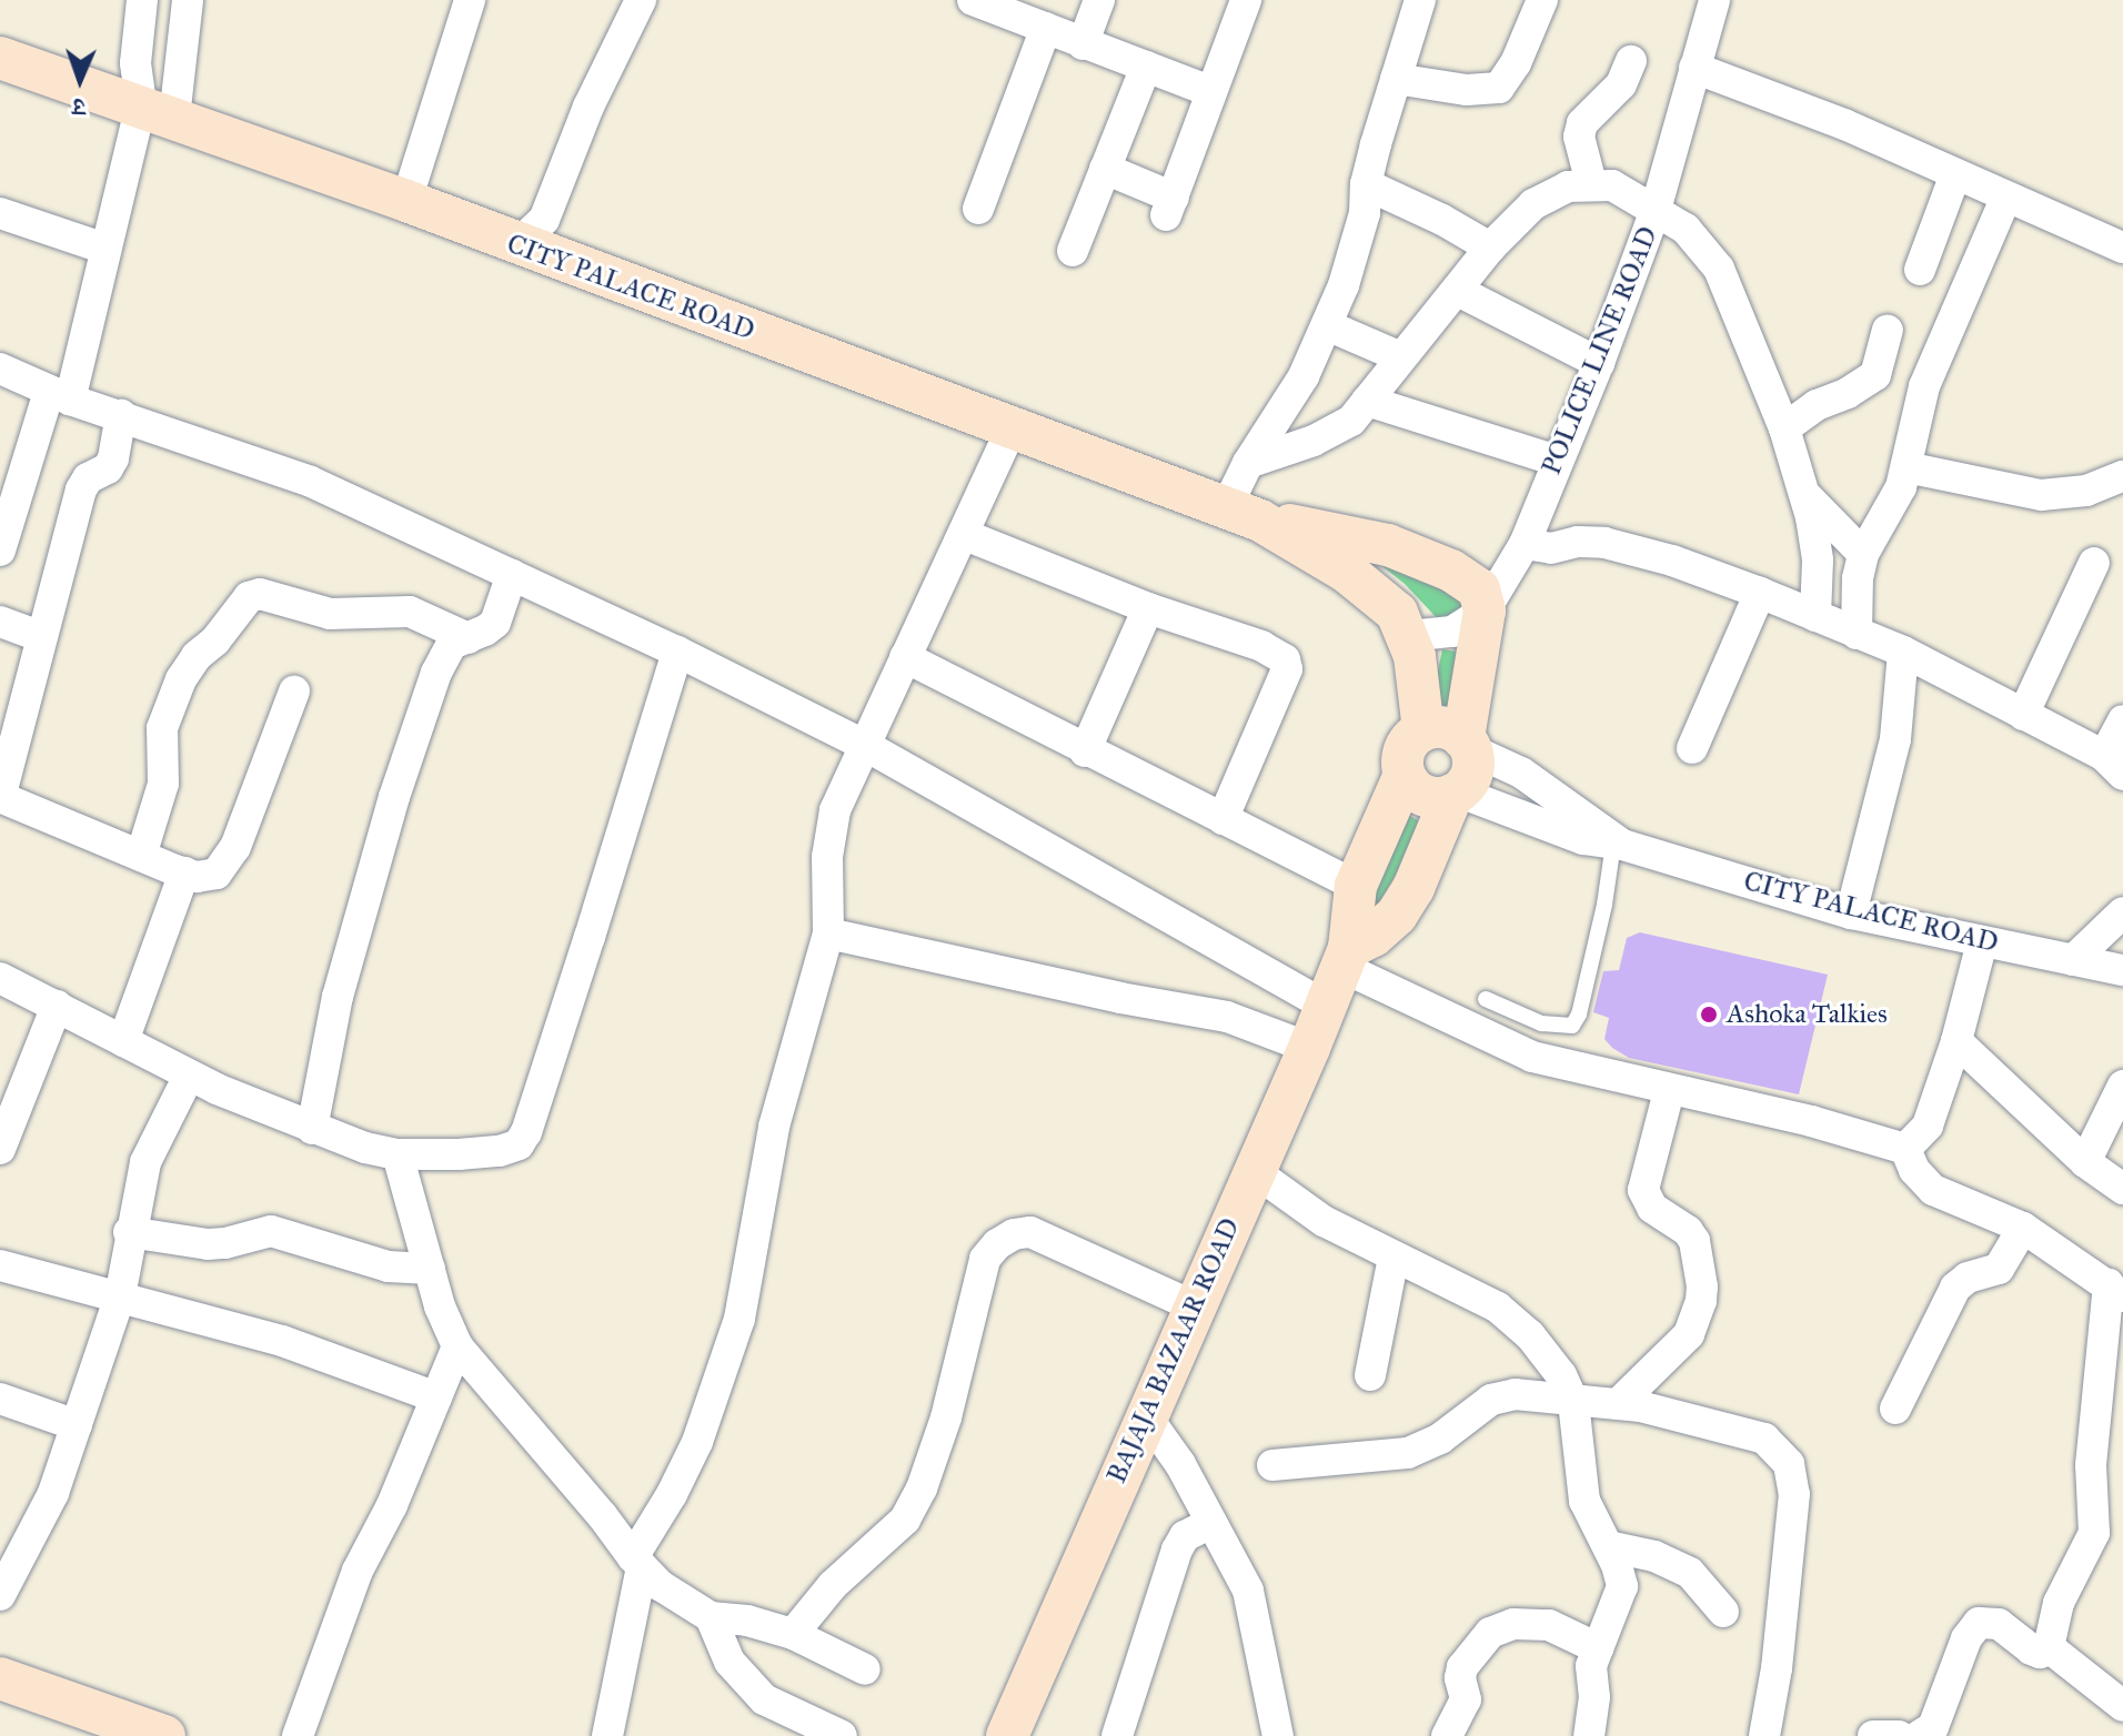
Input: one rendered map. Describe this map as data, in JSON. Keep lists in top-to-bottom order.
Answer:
{
  "streets": {
    "street": ["CITY PALACE ROAD", "POLICE LINE ROAD", "BAJAJA BAZAAR ROAD"]
  },
  "crossings": [
    ["CITY PALACE ROAD", "POLICE LINE ROAD"]
  ],
  "places": ["Ashoka Talkies"],
  "north": "bottom"
}
